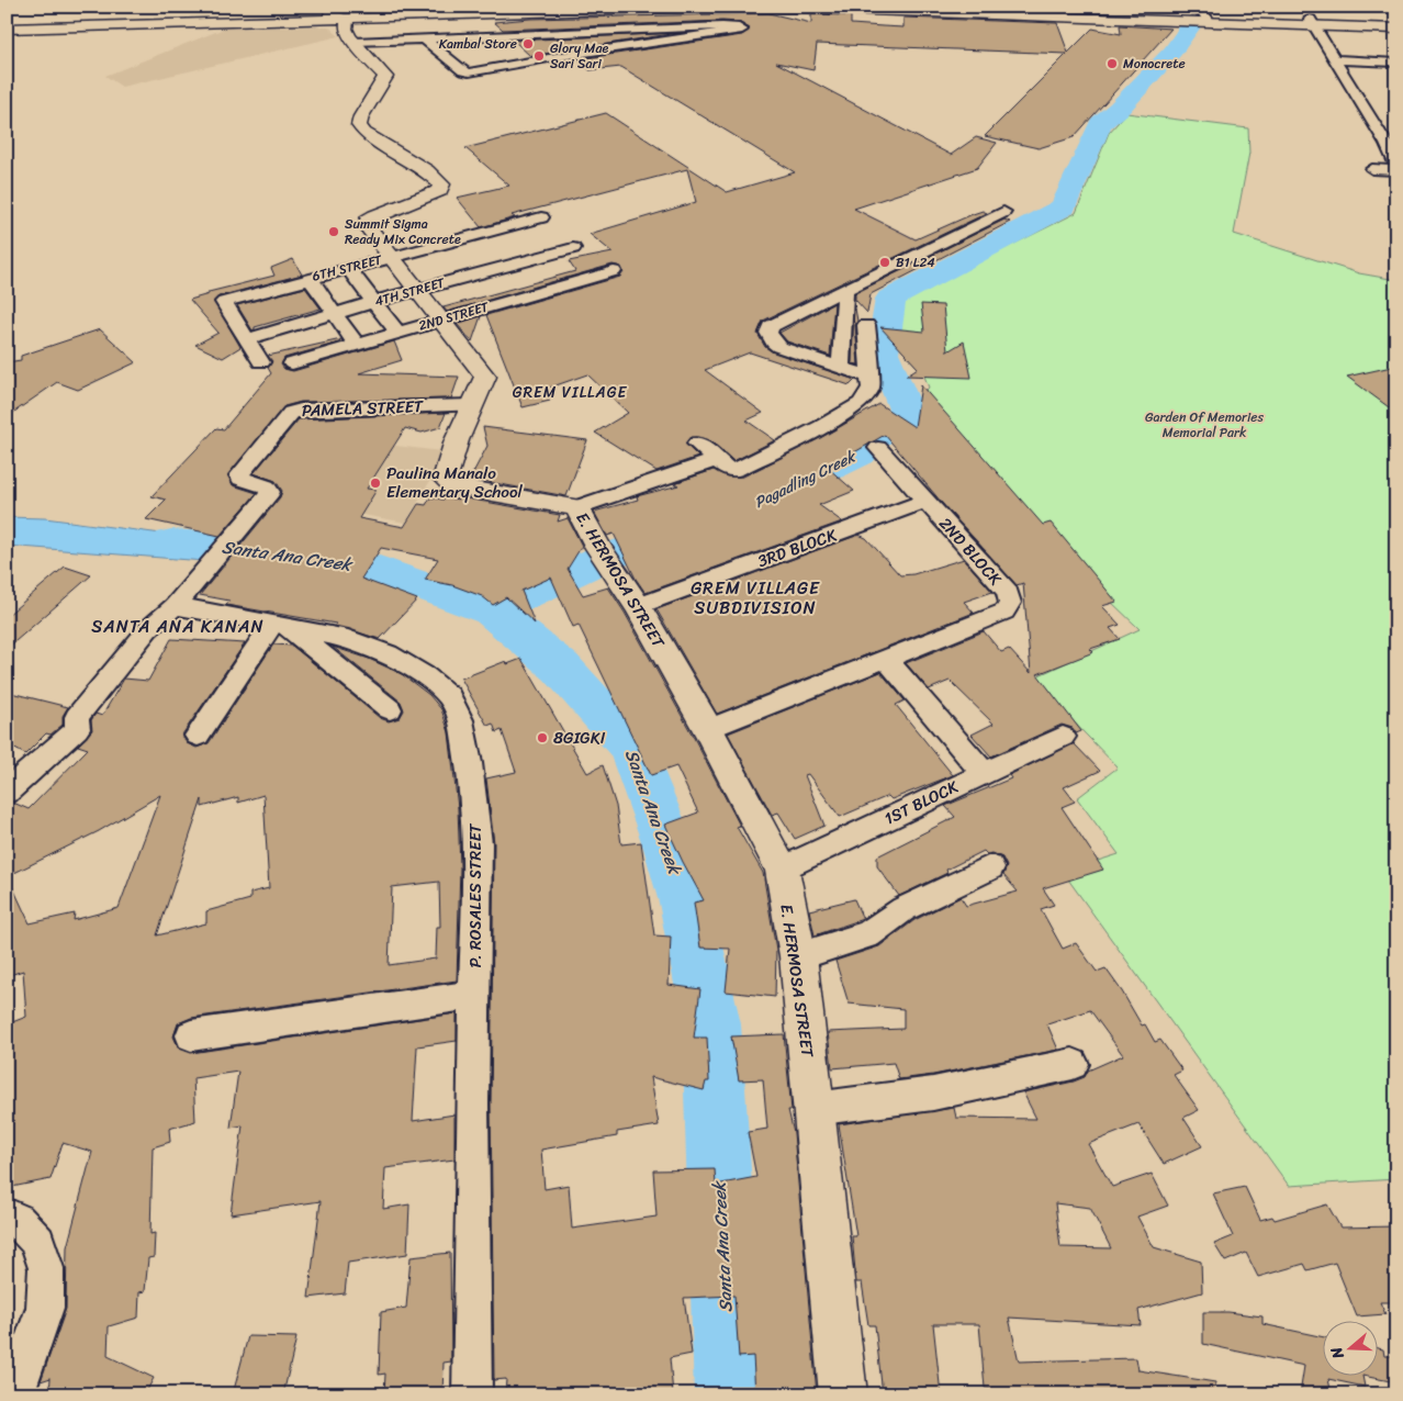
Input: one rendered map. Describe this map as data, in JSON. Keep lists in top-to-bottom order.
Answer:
{
  "streets": {
    "main road": ["E. HERMOSA STREET"],
    "street": [
      "6TH STREET",
      "4TH STREET",
      "2ND STREET",
      "PAMELA STREET",
      "3RD BLOCK",
      "2ND BLOCK",
      "1ST BLOCK",
      "P. ROSALES STREET"
    ]
  },
  "crossings": [
    ["6TH STREET", "4TH STREET"],
    ["6TH STREET", "E. HERMOSA STREET"],
    ["4TH STREET", "E. HERMOSA STREET"],
    ["2ND STREET", "E. HERMOSA STREET"],
    ["PAMELA STREET", "E. HERMOSA STREET"],
    ["PAMELA STREET", "P. ROSALES STREET"],
    ["3RD BLOCK", "2ND BLOCK"],
    ["3RD BLOCK", "E. HERMOSA STREET"],
    ["2ND BLOCK", "E. HERMOSA STREET"],
    ["E. HERMOSA STREET", "1ST BLOCK"]
  ],
  "districts": ["GREM VILLAGE", "GREM VILLAGE SUBDIVISION", "SANTA ANA KANAN"],
  "water": ["Pagadling Creek", "Santa Ana Creek"],
  "parks": ["Garden Of Memories Memorial Park"],
  "places": [
    "Kambal Store",
    "Glory Mae Sari Sari",
    "Monocrete",
    "Summit Sigma Ready Mix Concrete",
    "B1 L24",
    "Paulina Manalo Elementary School",
    "8GIGKI"
  ],
  "north": "left"
}
